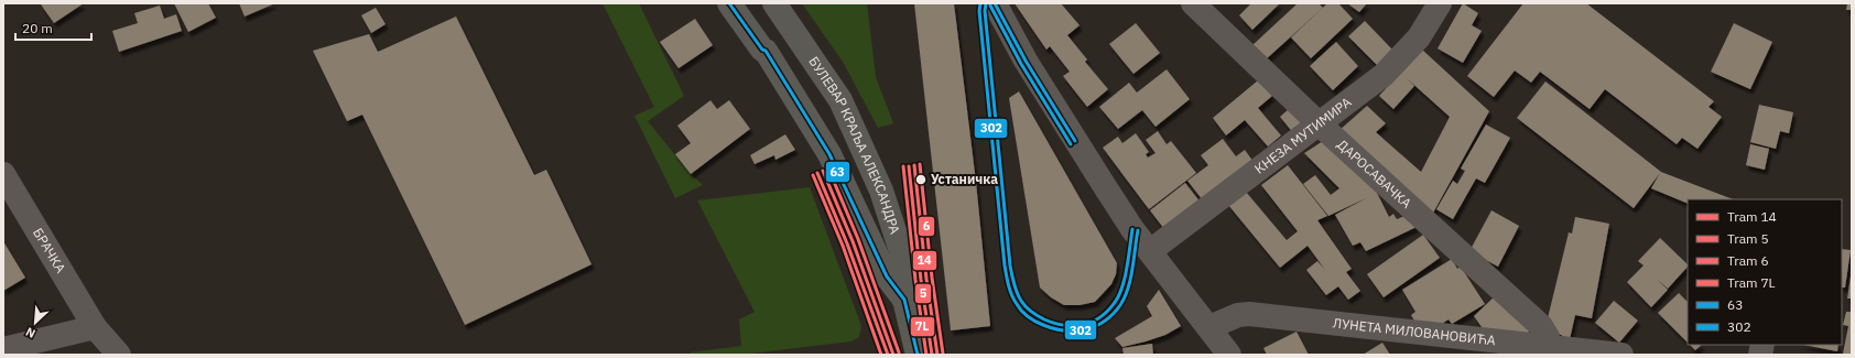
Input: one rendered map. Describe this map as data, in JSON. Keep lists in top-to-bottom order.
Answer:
{
  "streets": {
    "main road": ["БУЛЕВАР КРАЉА АЛЕКСАНДРА"],
    "street": [
      "КНЕЗА МУТИМИРА",
      "ДАРОСАВАЧКА",
      "БРАЧКА",
      "ЛУНЕТА МИЛОВАНОВИЋА"
    ]
  },
  "crossings": [
    ["КНЕЗА МУТИМИРА", "ДАРОСАВАЧКА"],
    ["ДАРОСАВАЧКА", "ЛУНЕТА МИЛОВАНОВИЋА"]
  ],
  "places": ["Устаничка"],
  "lines": [
    "transit line 63",
    "transit line 302",
    "tram line 6",
    "tram line 14",
    "tram line 5",
    "tram line 7L"
  ],
  "legend": [
    "Tram 14",
    "Tram 5",
    "Tram 6",
    "Tram 7L",
    "63",
    "302"
  ],
  "scale_bar": "20 m",
  "north": "bottom left"
}
